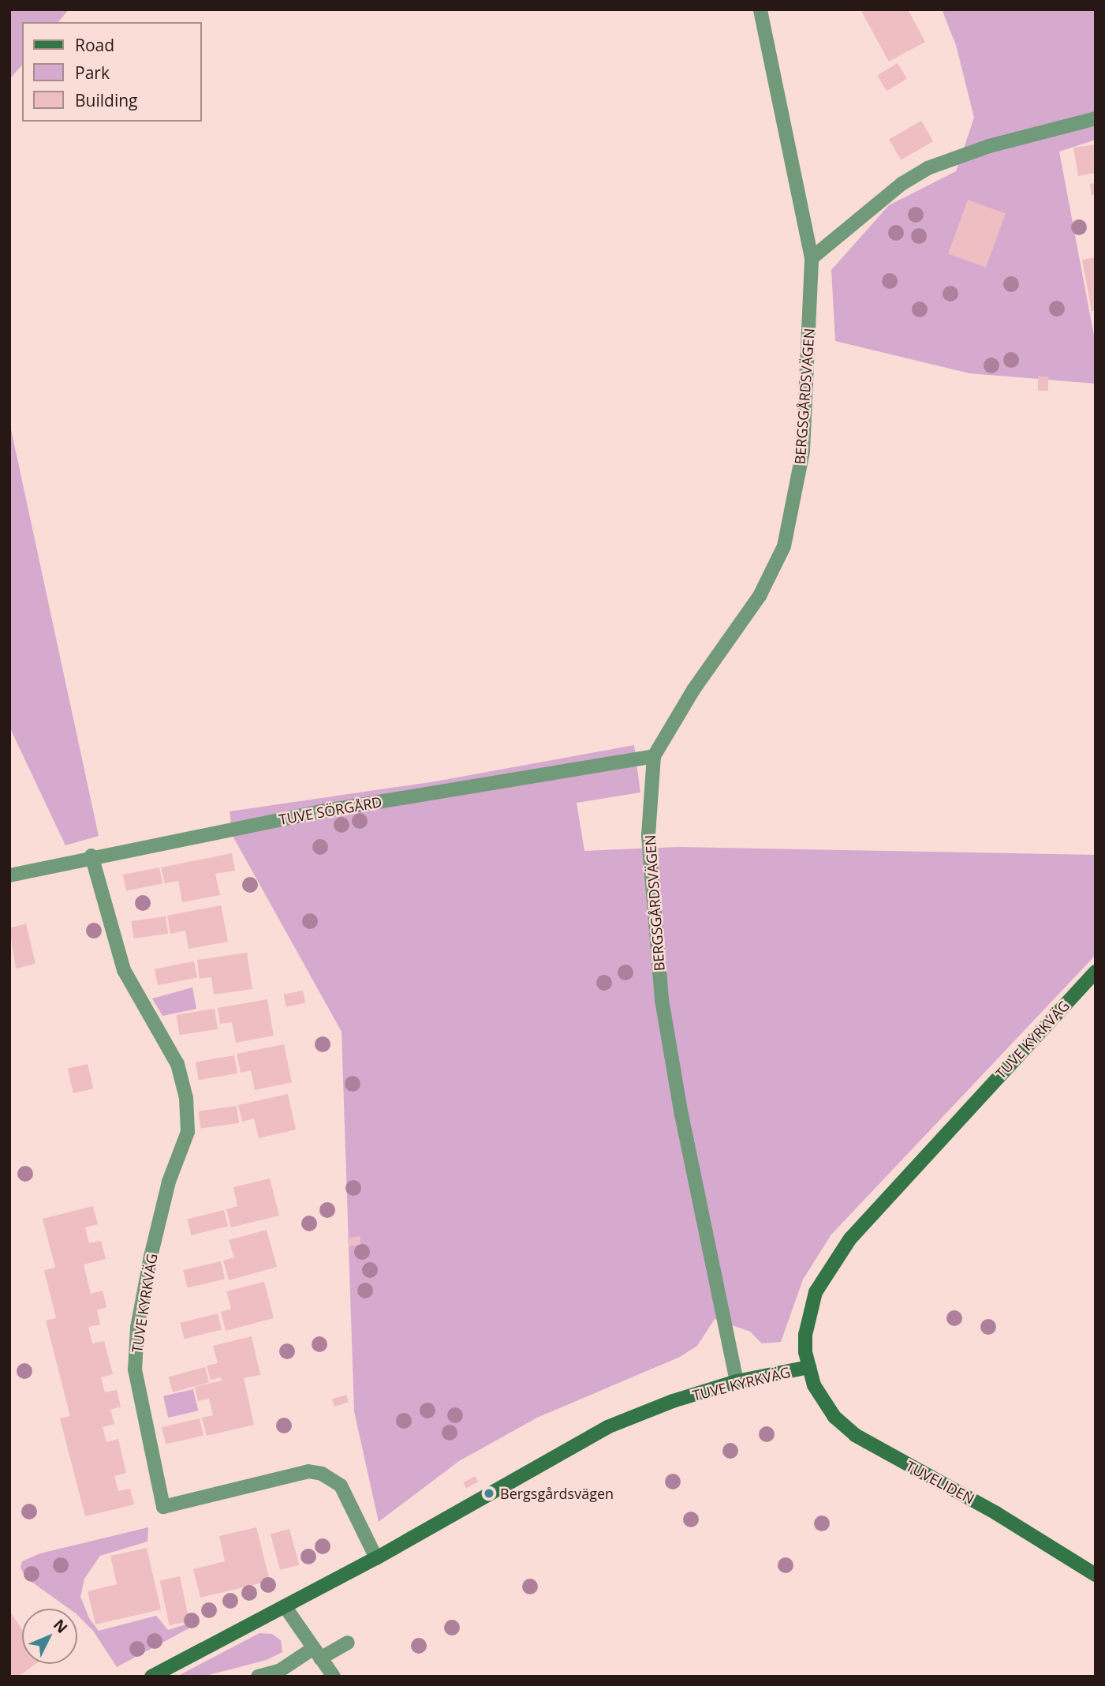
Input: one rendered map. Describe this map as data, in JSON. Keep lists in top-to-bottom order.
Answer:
{
  "streets": {
    "street": [
      "BERGSGÅRDSVÄGEN",
      "TUVE SÖRGÅRD",
      "TUVE KYRKVÄG",
      "TUVELIDEN"
    ]
  },
  "crossings": [
    ["BERGSGÅRDSVÄGEN", "TUVE SÖRGÅRD"],
    ["BERGSGÅRDSVÄGEN", "TUVE KYRKVÄG"],
    ["TUVE SÖRGÅRD", "TUVE KYRKVÄG"],
    ["TUVE KYRKVÄG", "TUVELIDEN"]
  ],
  "places": ["Bergsgårdsvägen"],
  "legend": ["Road", "Park", "Building"],
  "north": "top right"
}
